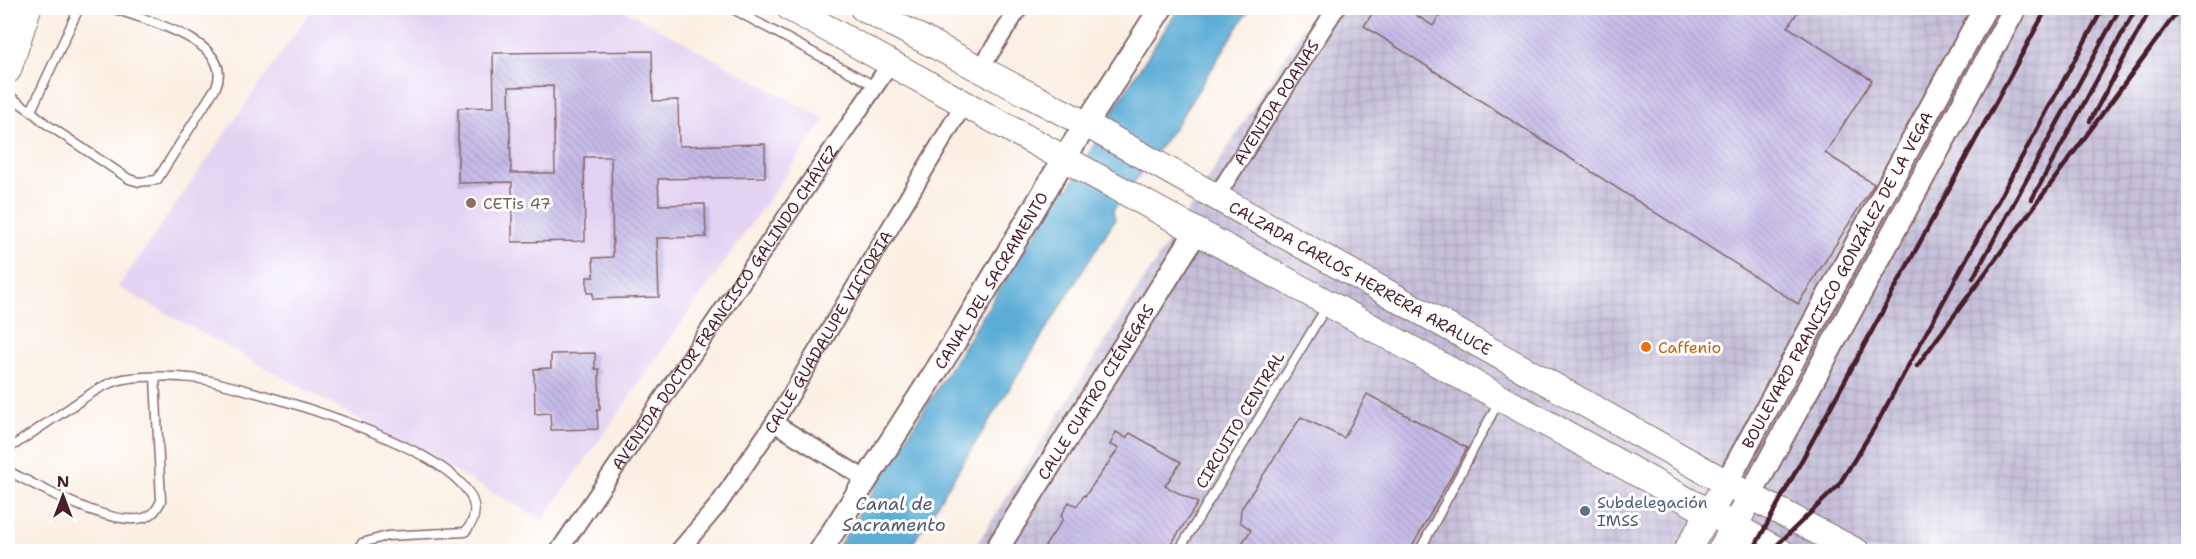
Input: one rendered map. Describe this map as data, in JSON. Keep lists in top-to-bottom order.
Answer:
{
  "streets": {
    "main road": [
      "CALZADA CARLOS HERRERA ARALUCE",
      "CANAL DEL SACRAMENTO",
      "BOULEVARD FRANCISCO GONZÁLEZ DE LA VEGA",
      "CALLE CUATRO CIÉNEGAS"
    ],
    "street": ["AVENIDA POANAS", "AVENIDA DOCTOR FRANCISCO GALINDO CHÁVEZ", "CALLE GUADALUPE VICTORIA"],
    "lane": ["CIRCUITO CENTRAL"]
  },
  "crossings": [
    ["AVENIDA POANAS", "CALZADA CARLOS HERRERA ARALUCE"],
    ["CALZADA CARLOS HERRERA ARALUCE", "CANAL DEL SACRAMENTO"],
    ["CALZADA CARLOS HERRERA ARALUCE", "BOULEVARD FRANCISCO GONZÁLEZ DE LA VEGA"]
  ],
  "water": ["Canal de Sacramento"],
  "places": ["CETis 47", "Caffenio", "Subdelegación IMSS"],
  "north": "top"
}
